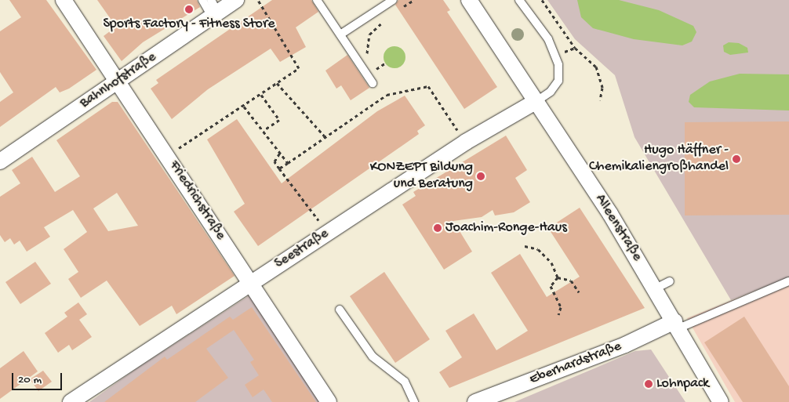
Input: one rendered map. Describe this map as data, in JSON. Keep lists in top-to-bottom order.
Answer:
{
  "streets": {
    "street": [
      "Bahnhofstraße",
      "Friedrichstraße",
      "Alleenstraße",
      "Seestraße",
      "Eberhardstraße"
    ]
  },
  "crossings": [
    ["Bahnhofstraße", "Friedrichstraße"],
    ["Friedrichstraße", "Seestraße"],
    ["Alleenstraße", "Seestraße"],
    ["Alleenstraße", "Eberhardstraße"]
  ],
  "places": [
    "Sports Factory - Fitness Store",
    "Hugo Häffner - Chemikaliengroßhandel",
    "KONZEPT Bildung und Beratung",
    "Joachim-Ronge-Haus",
    "Lohnpack"
  ],
  "scale_bar": "20 m"
}
